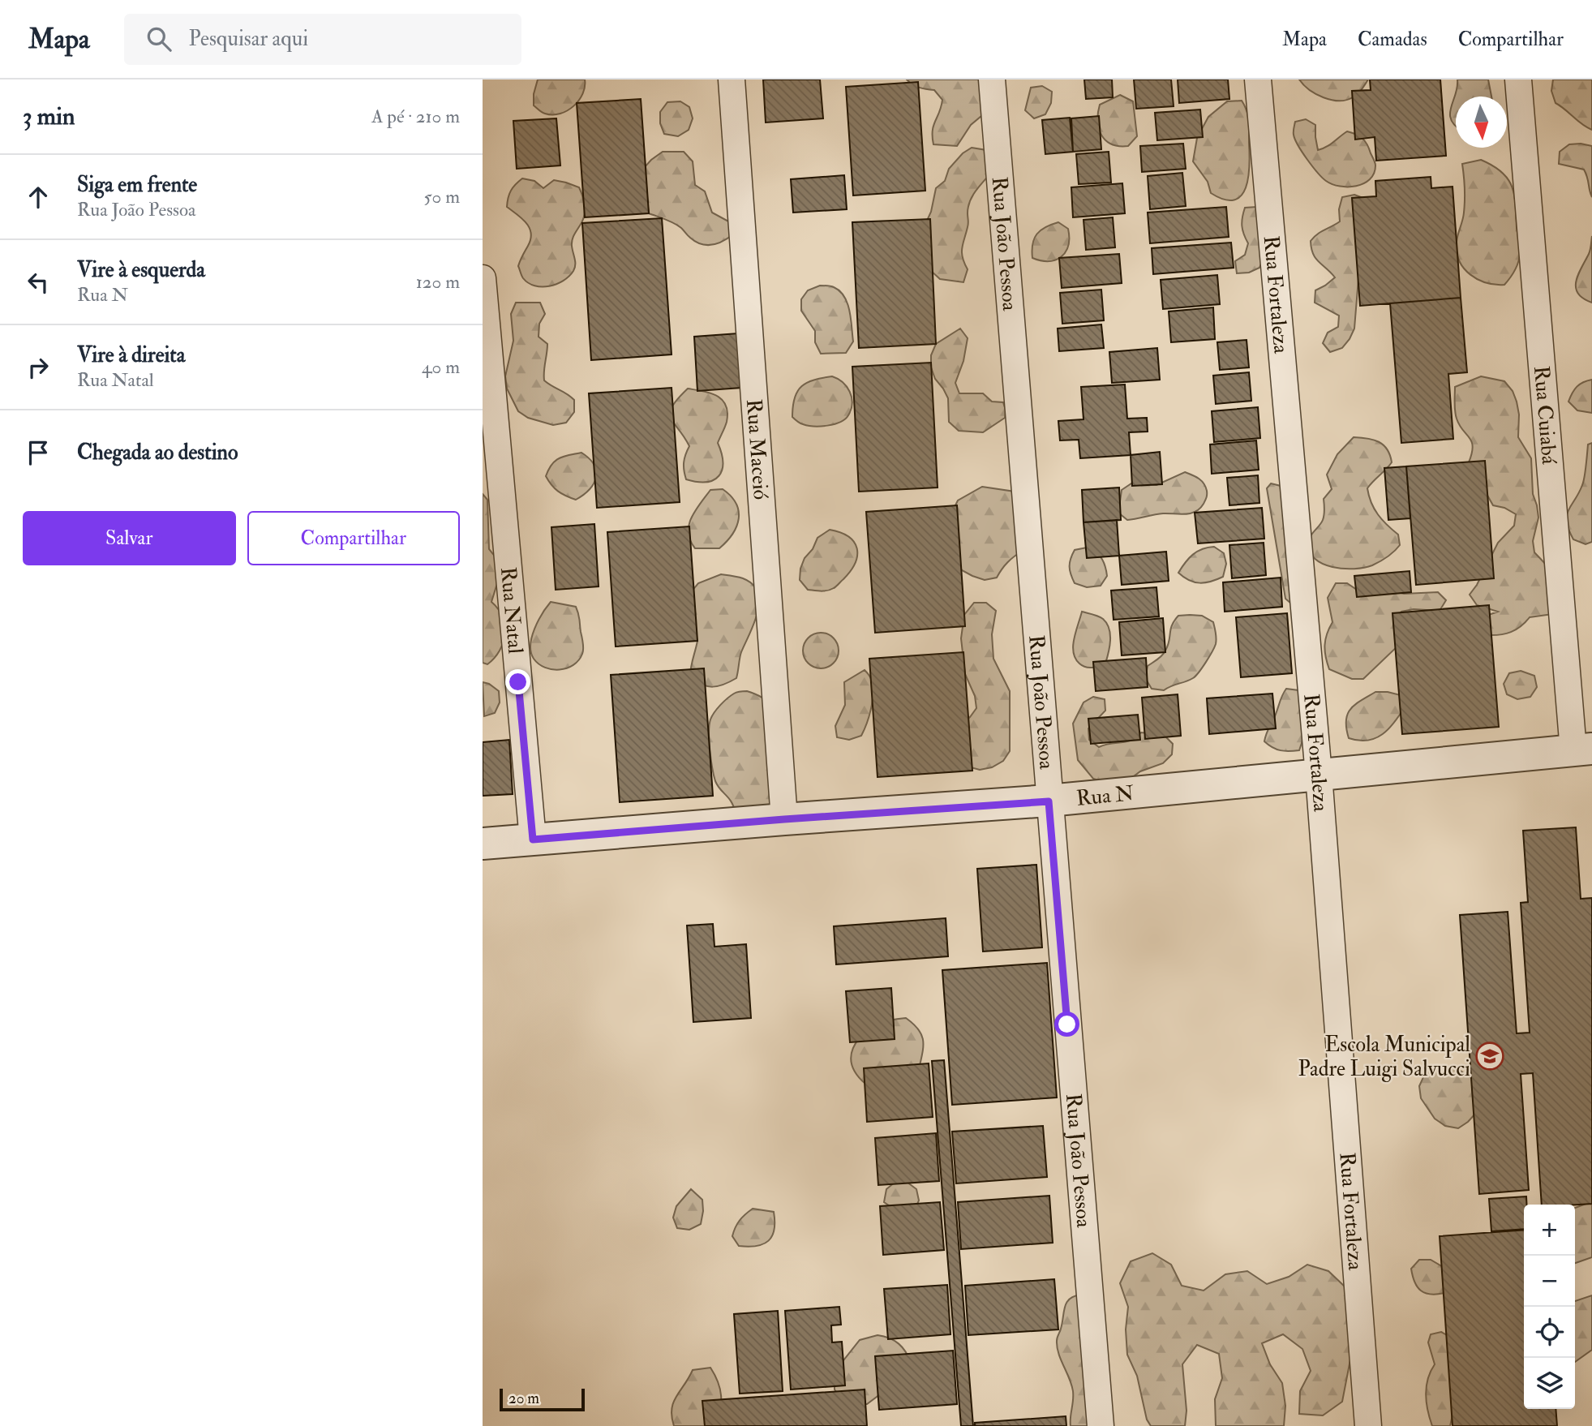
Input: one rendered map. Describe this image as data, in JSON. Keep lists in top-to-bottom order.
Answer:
{
  "streets": {
    "street": [
      "Rua João Pessoa",
      "Rua Fortaleza",
      "Rua Cuiabá",
      "Rua Maceió",
      "Rua Natal",
      "Rua N"
    ]
  },
  "crossings": [
    ["Rua João Pessoa", "Rua N"],
    ["Rua Fortaleza", "Rua N"],
    ["Rua Cuiabá", "Rua N"],
    ["Rua Maceió", "Rua N"],
    ["Rua Natal", "Rua N"]
  ],
  "places": {
    "school or university": ["Escola Municipal Padre Luigi Salvucci"]
  },
  "scale_bar": "20 m",
  "north": "bottom",
  "page": {
    "header": "Mapa",
    "search": "Pesquisar aqui",
    "nav": ["Mapa", "Camadas", "Compartilhar"],
    "heading": ["3 min", "A pé · 210 m"],
    "list": [
      ["Siga em frente", "Rua João Pessoa", "50 m"],
      ["Vire à esquerda", "Rua N", "120 m"],
      ["Vire à direita", "Rua Natal", "40 m"],
      "Chegada ao destino"
    ],
    "buttons": ["Salvar", "Compartilhar"],
    "map_buttons": ["+", "−"],
    "scale": "20 m"
  }
}
